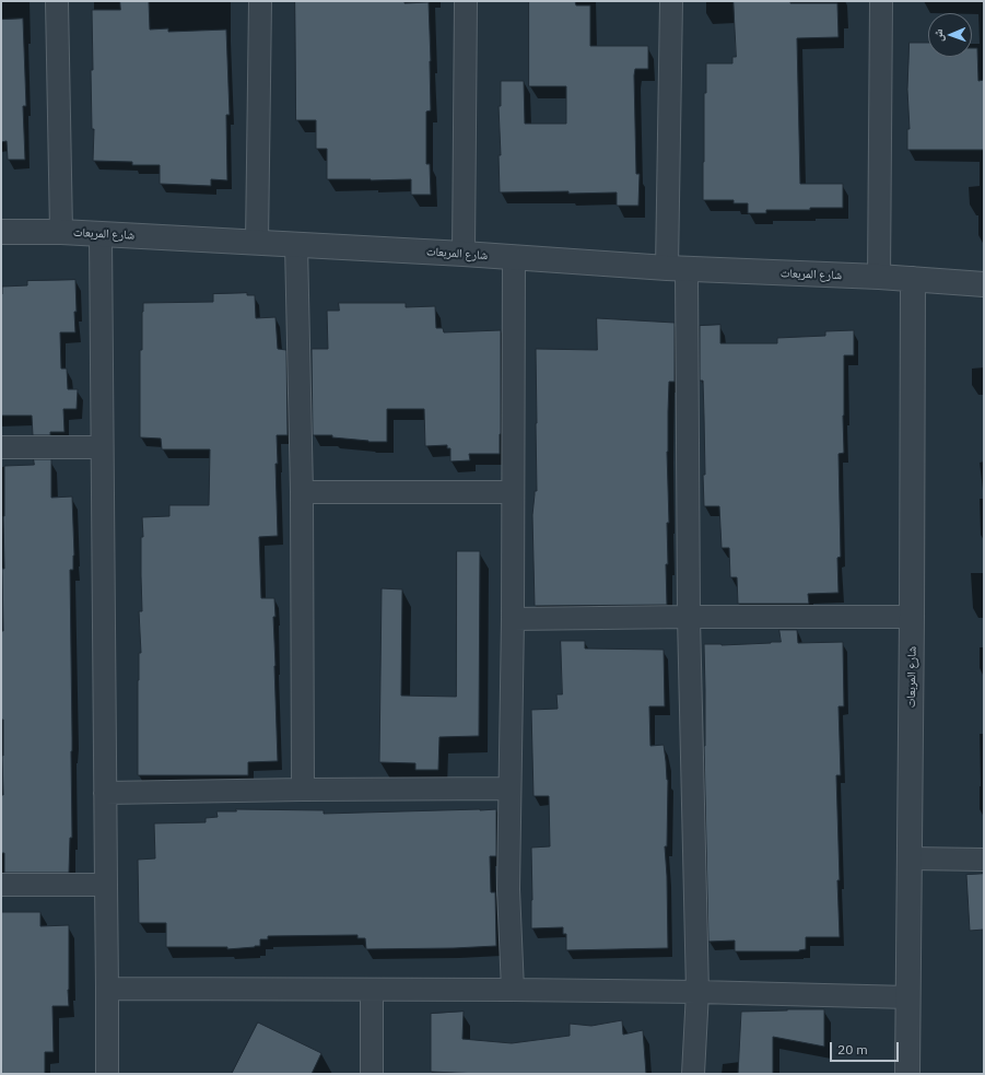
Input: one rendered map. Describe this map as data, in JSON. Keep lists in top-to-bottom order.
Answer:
{
  "streets": {
    "street": ["شارع المربعات"]
  },
  "scale_bar": "20 m",
  "north": "left"
}
